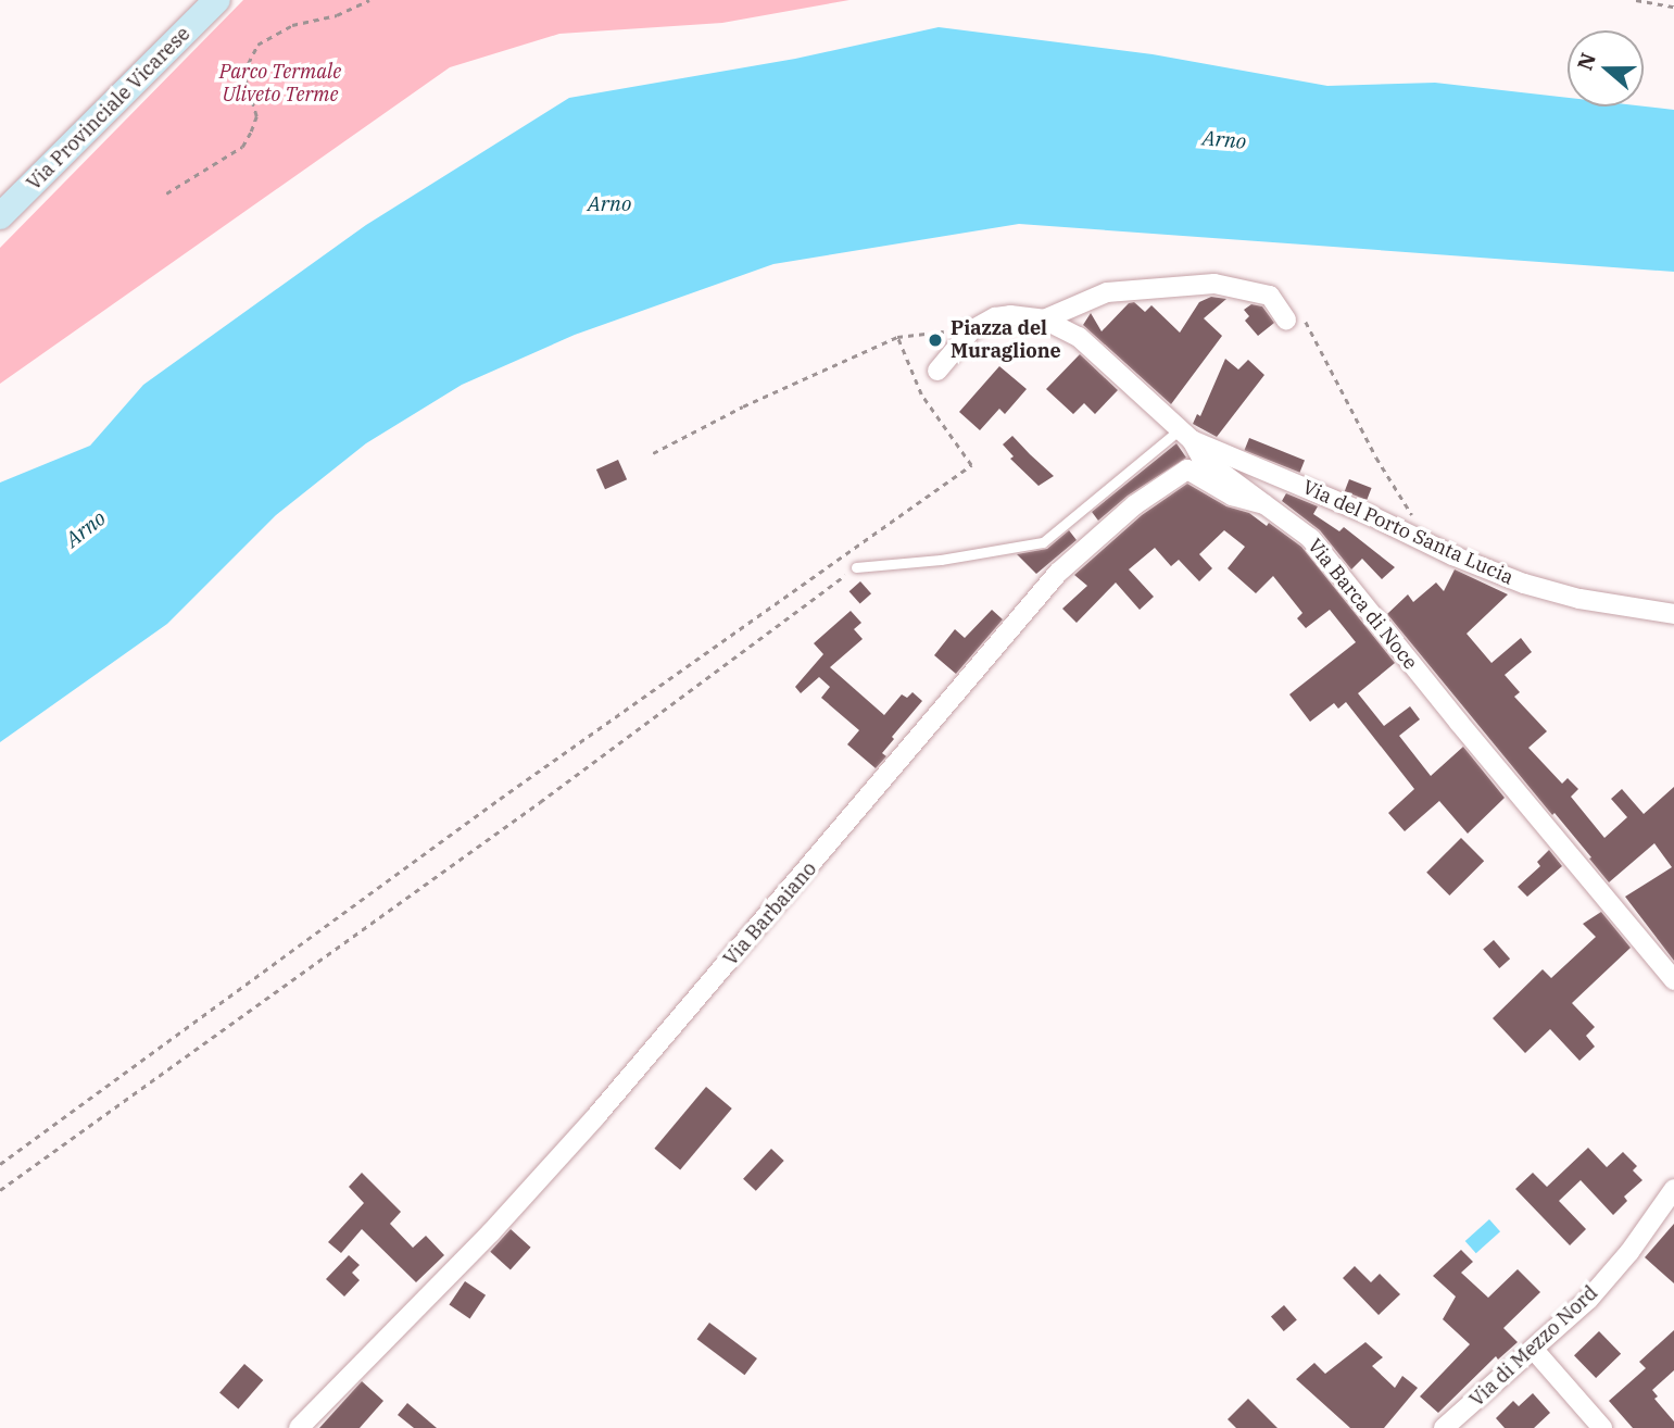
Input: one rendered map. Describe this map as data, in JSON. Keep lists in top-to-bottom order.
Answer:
{
  "streets": {
    "main road": ["Via Provinciale Vicarese"],
    "street": [
      "Via del Porto Santa Lucia",
      "Via Barca di Noce",
      "Via Barbaiano",
      "Via di Mezzo Nord"
    ]
  },
  "crossings": [
    ["Via del Porto Santa Lucia", "Via Barca di Noce"],
    ["Via Barca di Noce", "Via Barbaiano"]
  ],
  "water": ["Arno"],
  "parks": ["Parco Termale Uliveto Terme"],
  "places": ["Piazza del Muraglione"],
  "north": "left"
}
